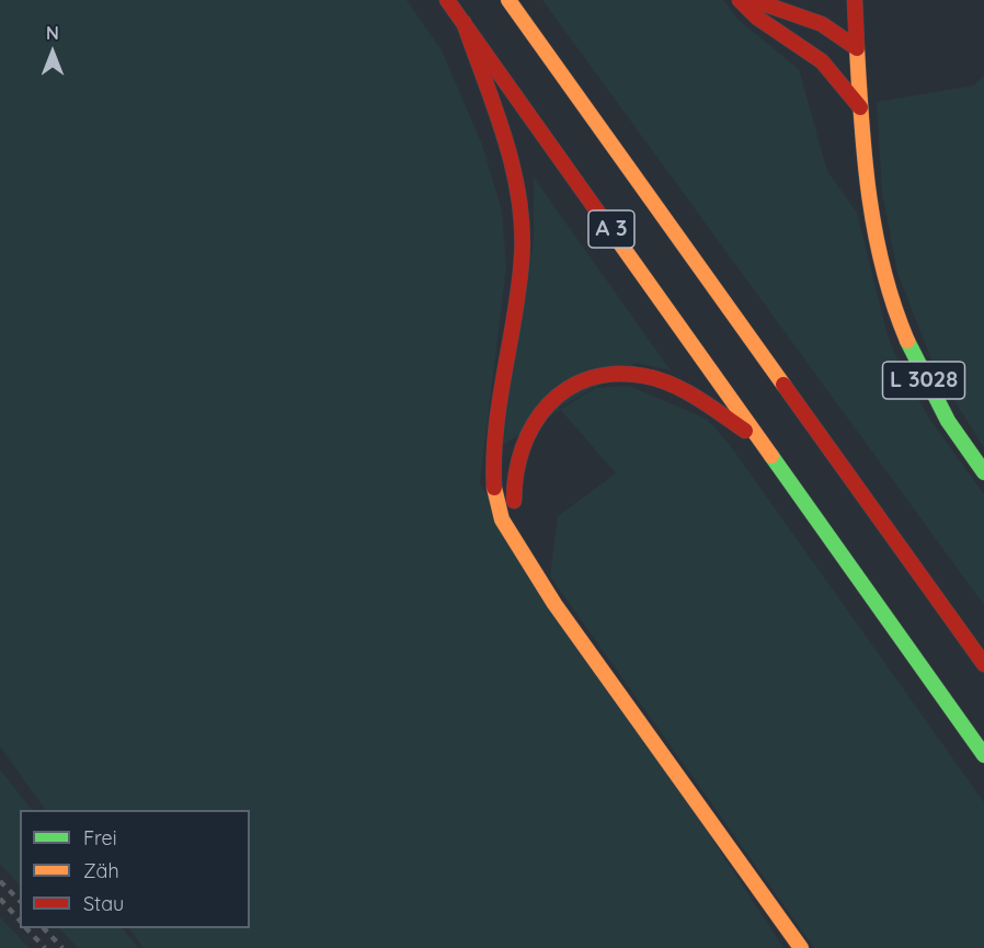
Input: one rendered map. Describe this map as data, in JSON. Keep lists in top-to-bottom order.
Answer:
{
  "streets": {
    "main road": ["A 3", "L 3028"]
  },
  "legend": ["Frei", "Zäh", "Stau"],
  "north": "top"
}
